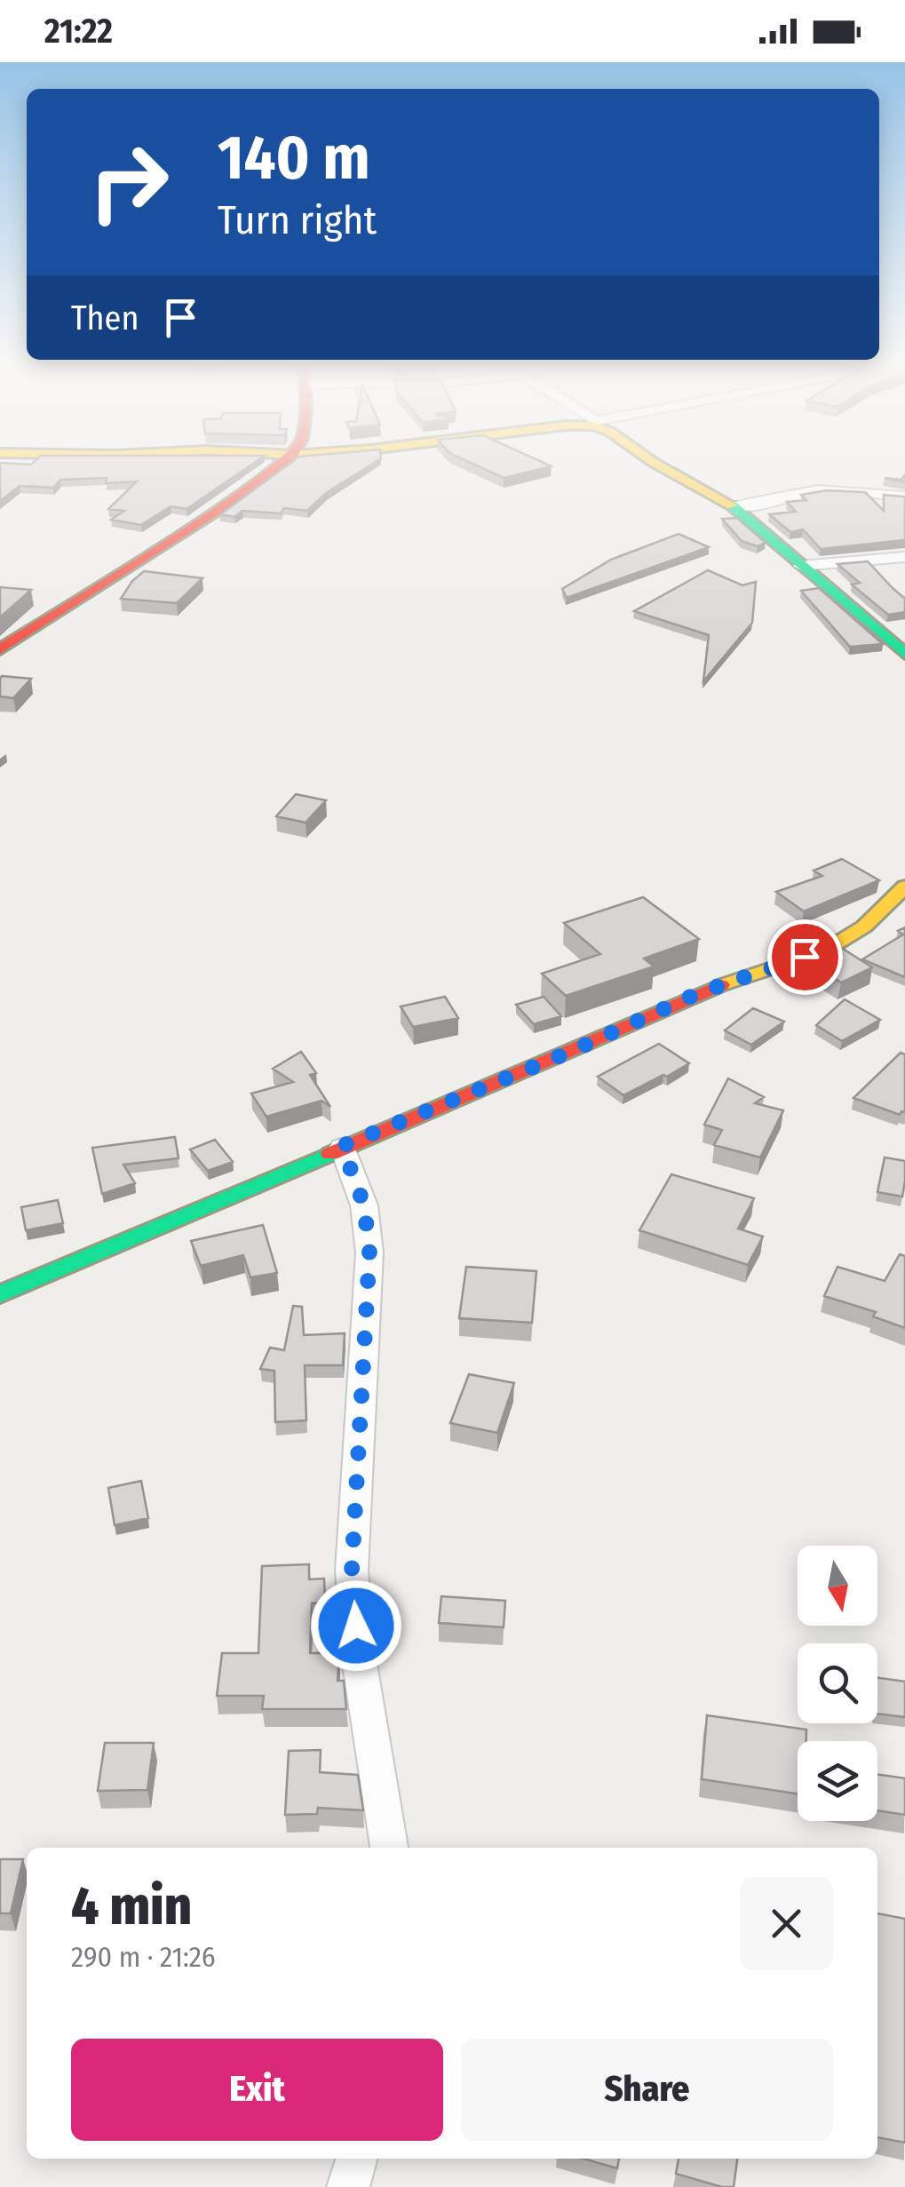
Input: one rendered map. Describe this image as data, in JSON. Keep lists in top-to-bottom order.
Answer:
{
  "north": "bottom",
  "page": {
    "status": "21:22",
    "turn": ["140 m", "Turn right"],
    "then": "Then",
    "heading": ["4 min", "290 m · 21:26"],
    "buttons": ["Exit", "Share"]
  }
}
